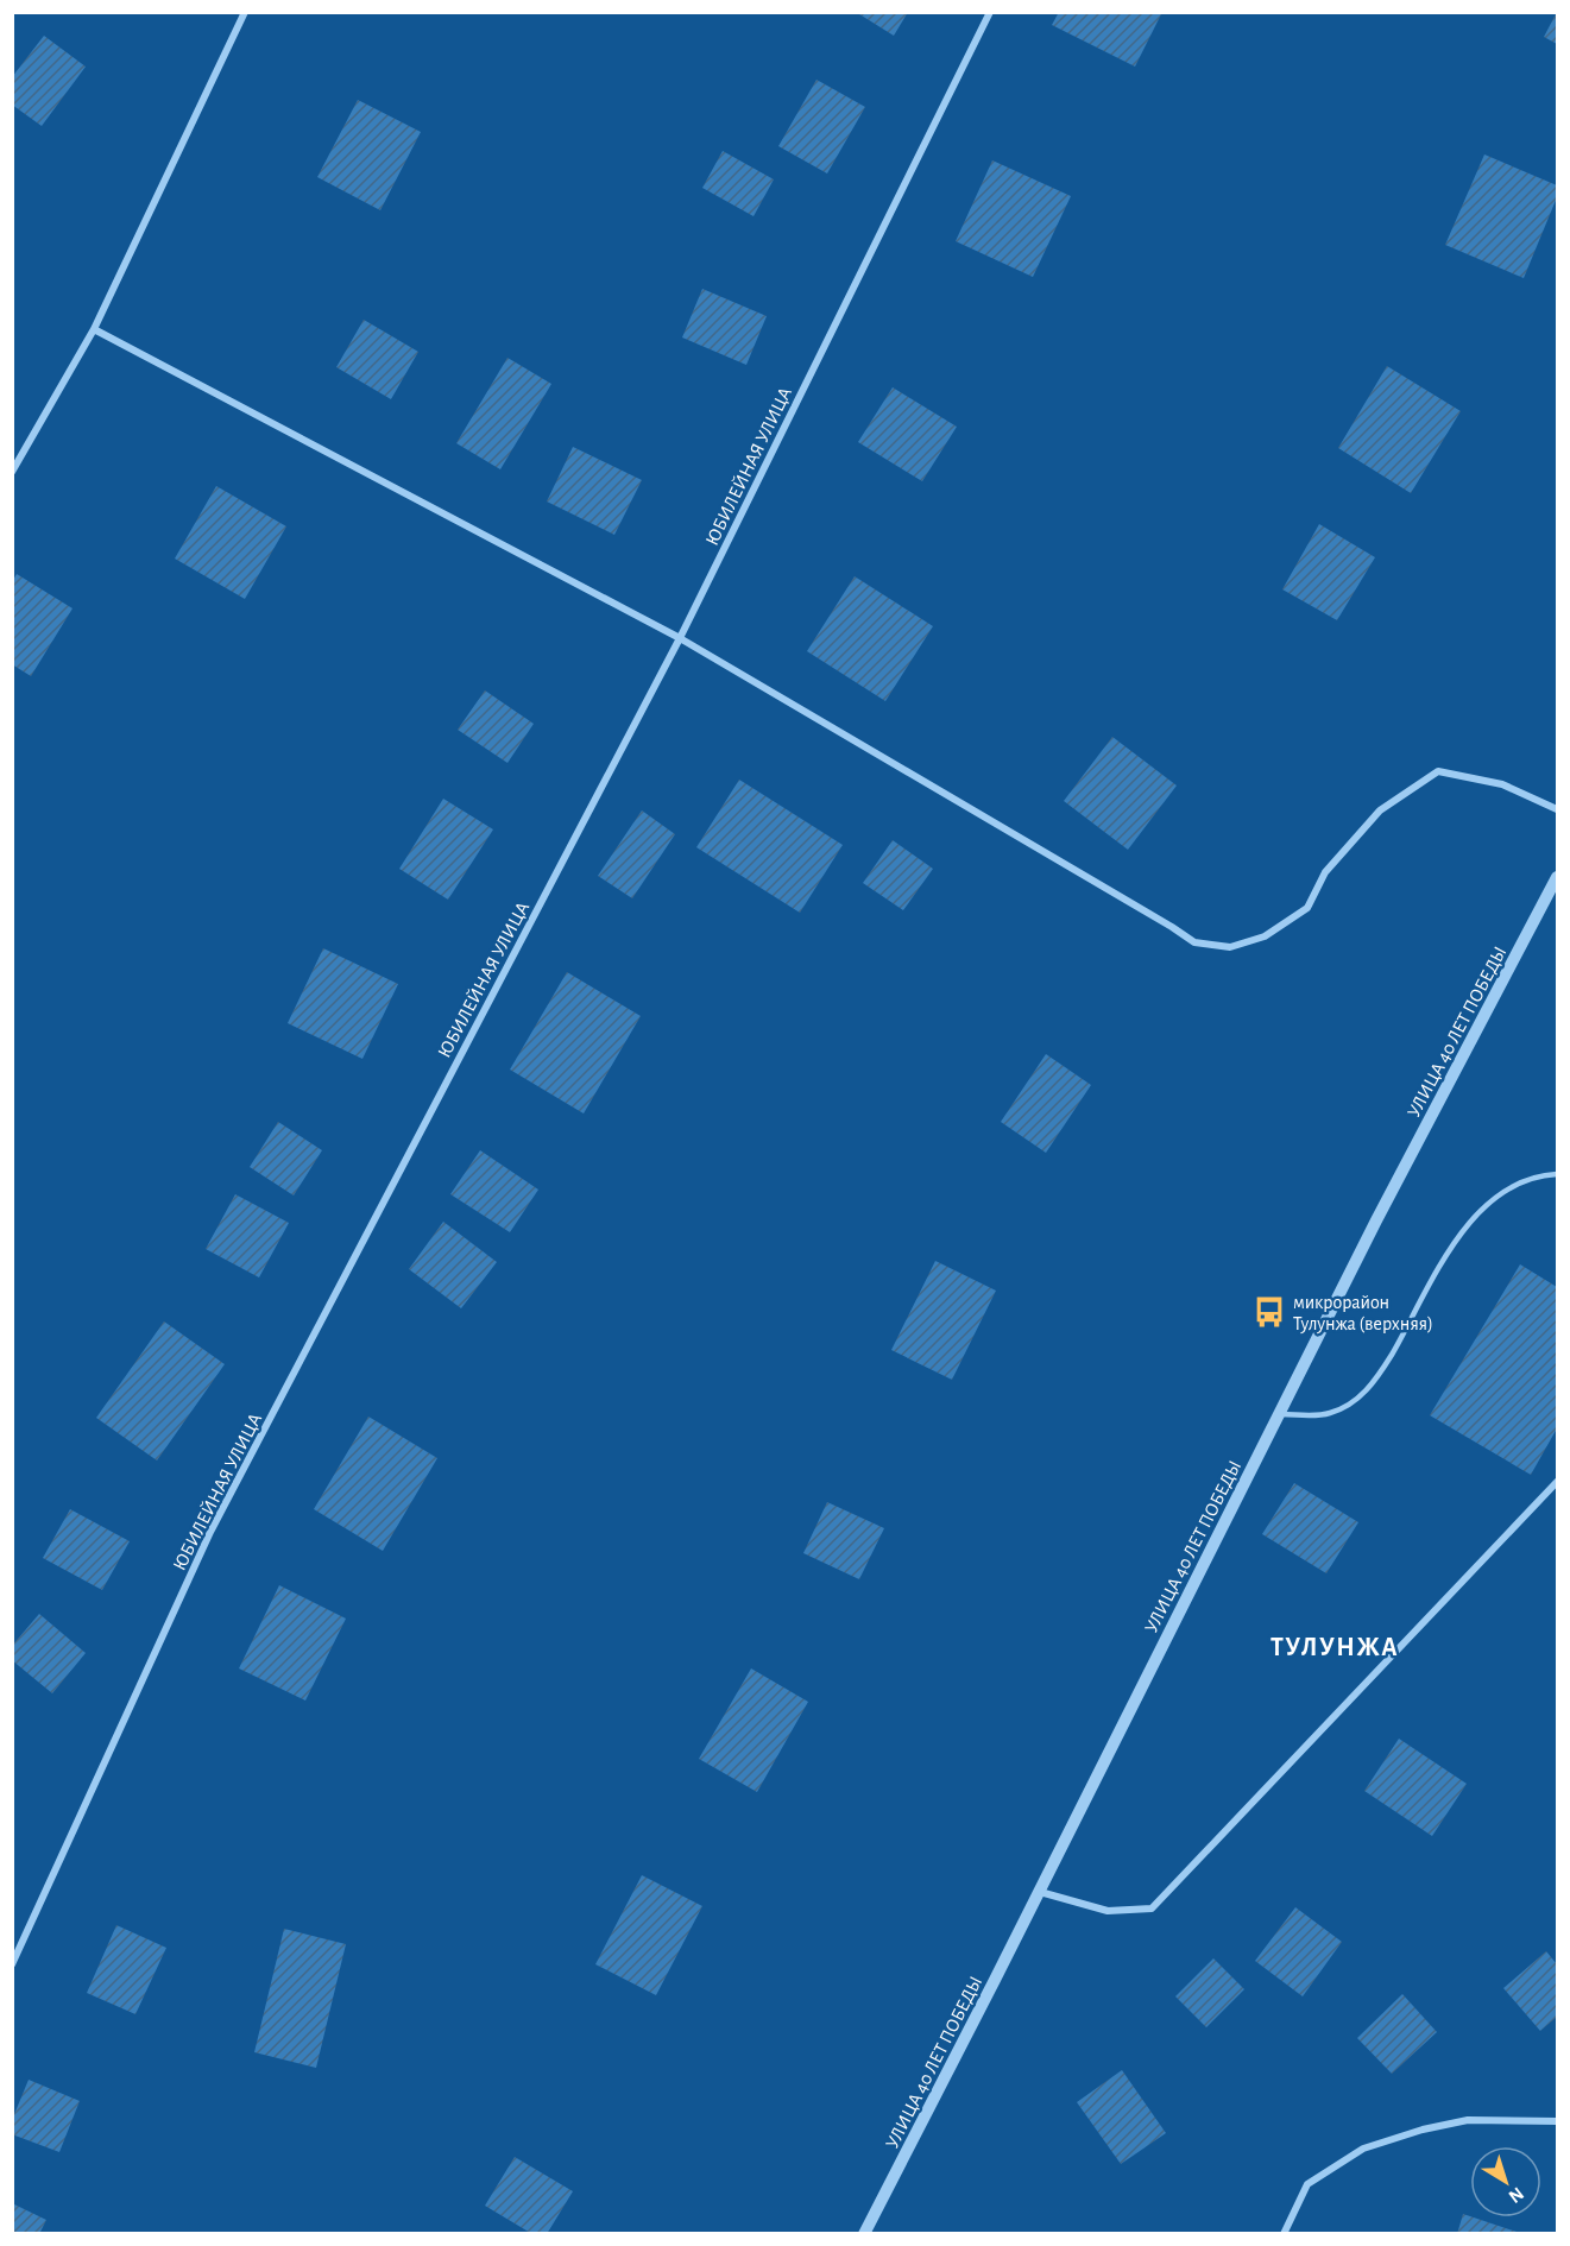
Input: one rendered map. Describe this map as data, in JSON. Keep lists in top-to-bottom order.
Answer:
{
  "streets": {
    "street": ["ЮБИЛЕЙНАЯ УЛИЦА", "УЛИЦА 40 ЛЕТ ПОБЕДЫ"]
  },
  "districts": ["ТУЛУНЖА"],
  "places": {
    "bus stop": ["микрорайон Тулунжа (верхняя)"]
  },
  "north": "bottom right"
}
